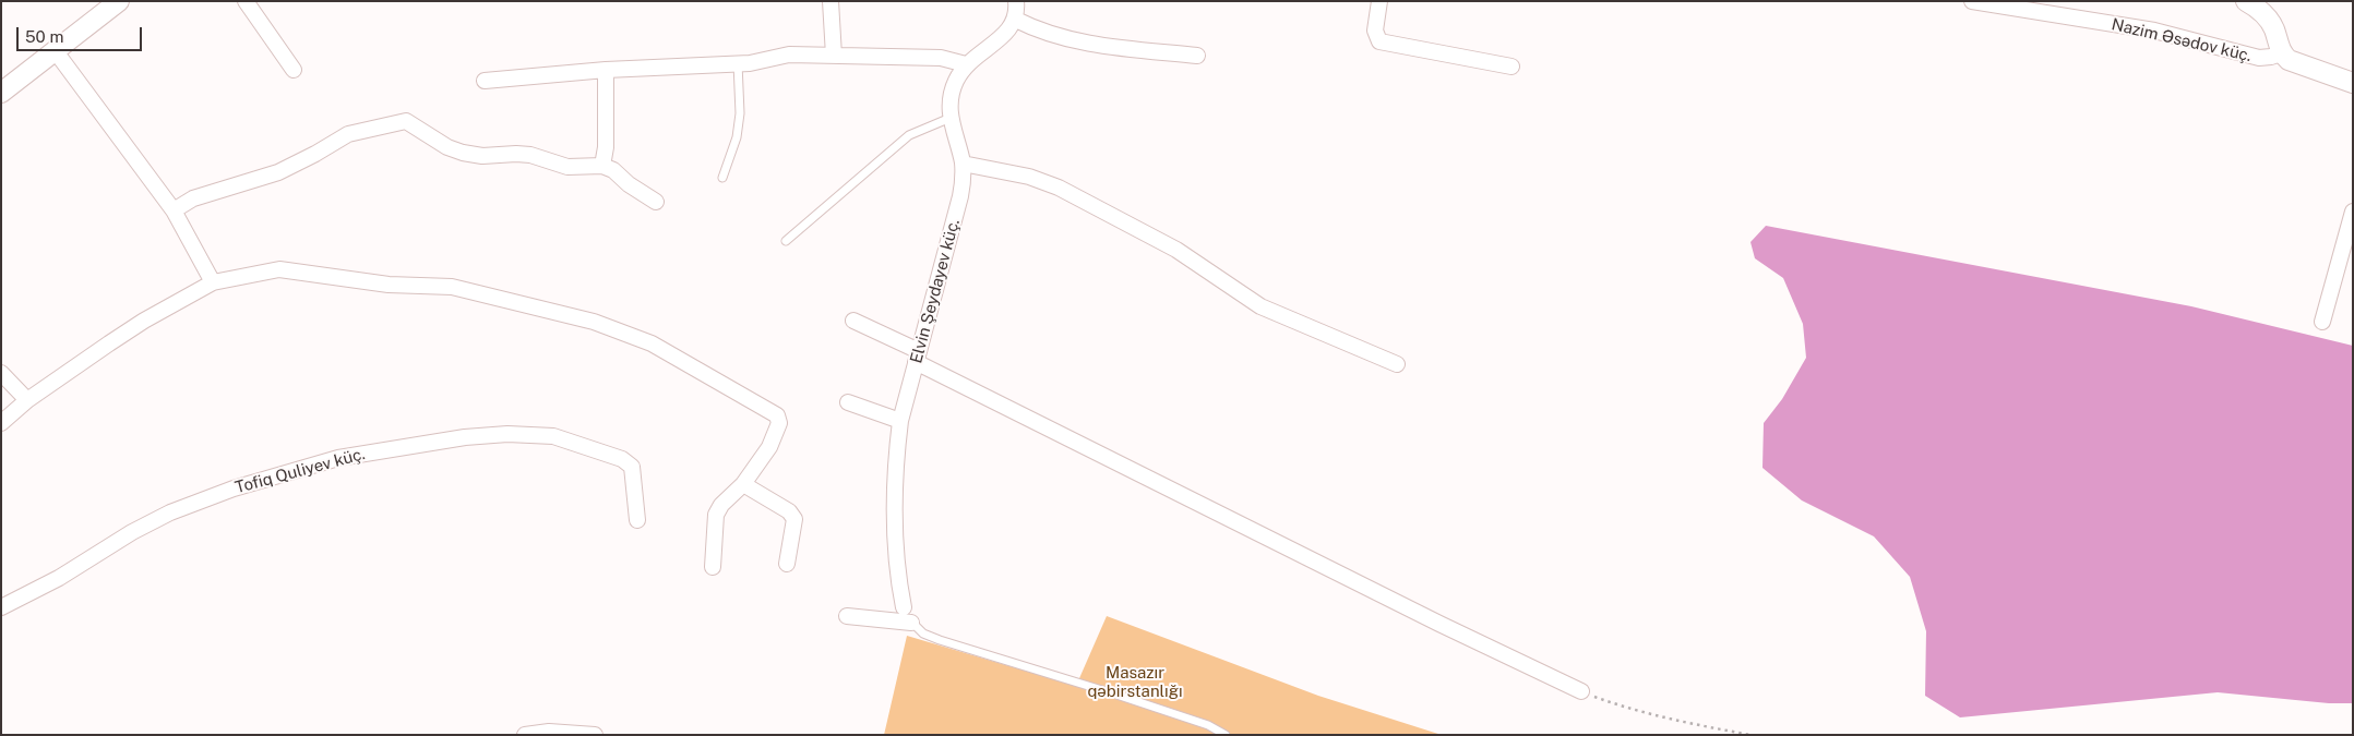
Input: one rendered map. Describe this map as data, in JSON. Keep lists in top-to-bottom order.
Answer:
{
  "streets": {
    "street": ["Nazim Əsədov küç.", "Elvin Şeydayev küç.", "Tofiq Quliyev küç."]
  },
  "parks": ["Masazır qəbirstanlığı"],
  "scale_bar": "50 m"
}
